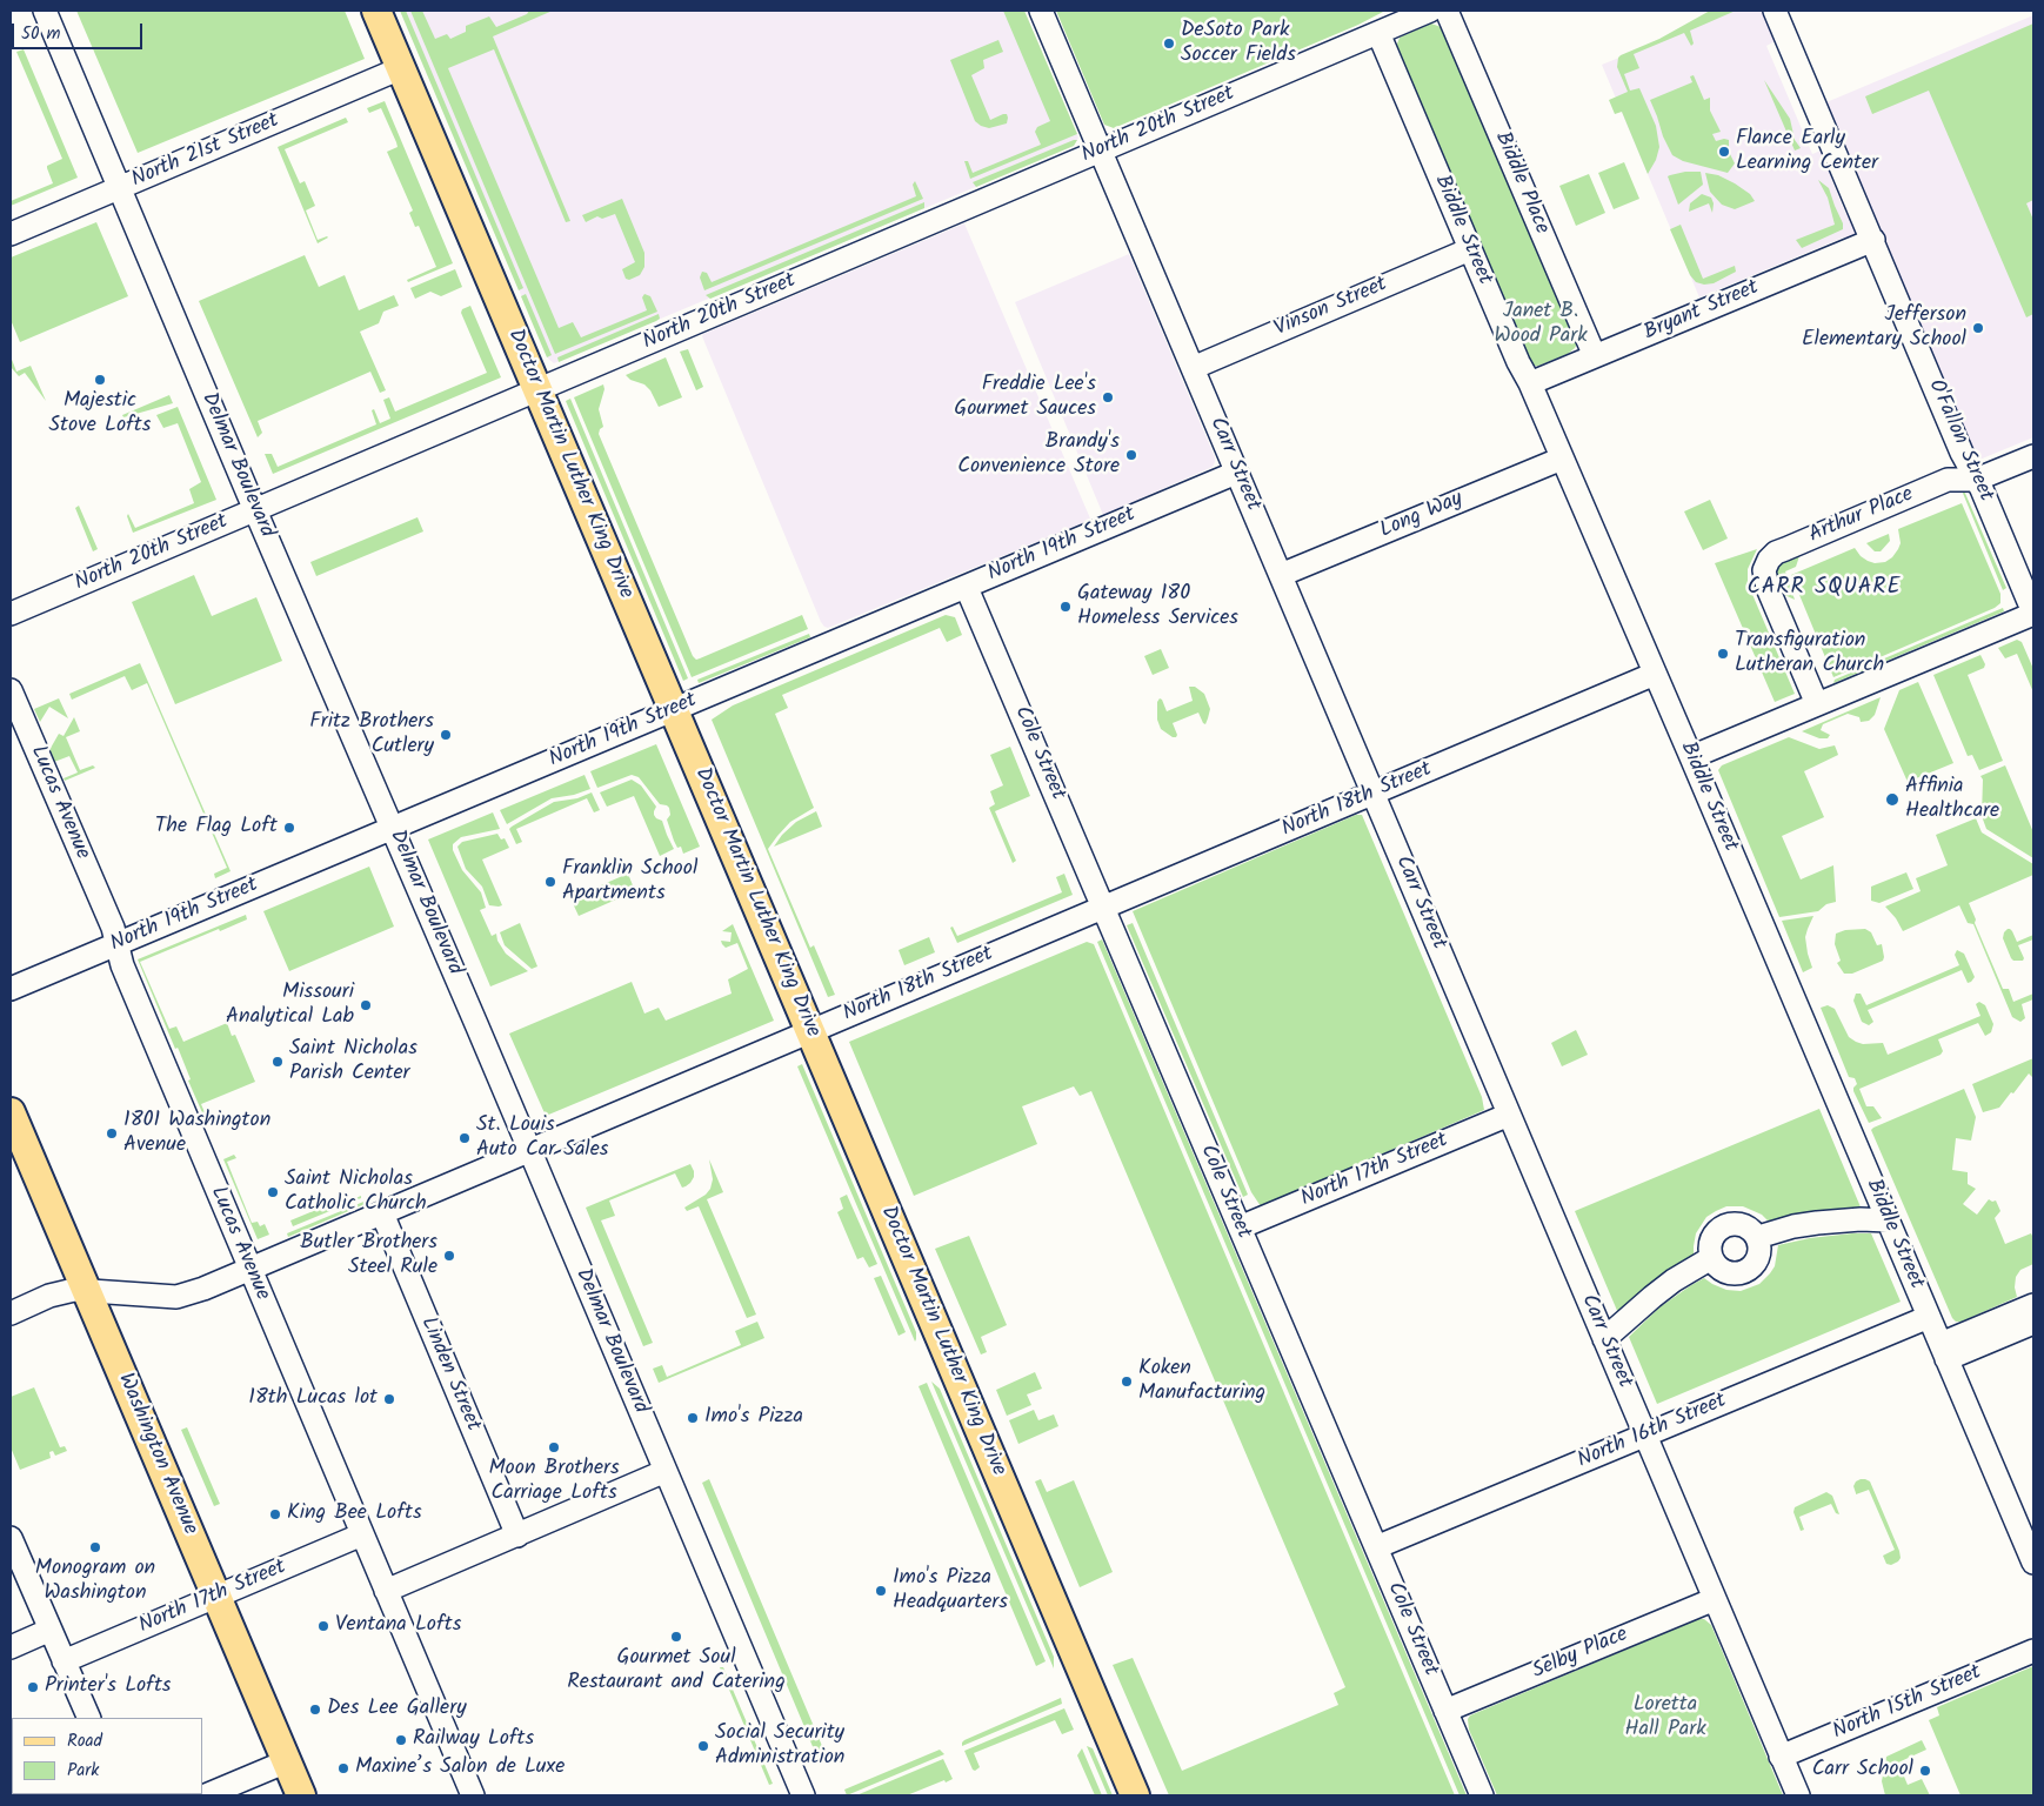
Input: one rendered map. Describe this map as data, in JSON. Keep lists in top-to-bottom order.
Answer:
{
  "streets": {
    "main road": ["Doctor Martin Luther King Drive", "Washington Avenue"],
    "street": [
      "North 20th Street",
      "North 21st Street",
      "Biddle Place",
      "Biddle Street",
      "Vinson Street",
      "Bryant Street",
      "O'Fallon Street",
      "Carr Street",
      "Delmar Boulevard",
      "Long Way",
      "Arthur Place",
      "North 19th Street",
      "Cole Street",
      "North 18th Street",
      "Lucas Avenue",
      "North 17th Street",
      "Linden Street",
      "North 16th Street",
      "Selby Place",
      "North 15th Street"
    ]
  },
  "crossings": [
    ["North 20th Street", "Biddle Street"],
    ["North 20th Street", "Doctor Martin Luther King Drive"],
    ["North 20th Street", "Carr Street"],
    ["North 20th Street", "Delmar Boulevard"],
    ["North 21st Street", "Doctor Martin Luther King Drive"],
    ["North 21st Street", "Delmar Boulevard"],
    ["Biddle Place", "Bryant Street"],
    ["Biddle Street", "Vinson Street"],
    ["Biddle Street", "Bryant Street"],
    ["Biddle Street", "Long Way"],
    ["Biddle Street", "North 18th Street"],
    ["Biddle Street", "North 16th Street"],
    ["Vinson Street", "Carr Street"],
    ["Bryant Street", "O'Fallon Street"],
    ["O'Fallon Street", "Arthur Place"],
    ["Doctor Martin Luther King Drive", "North 19th Street"],
    ["Doctor Martin Luther King Drive", "North 18th Street"],
    ["Carr Street", "Long Way"],
    ["Carr Street", "North 19th Street"],
    ["Carr Street", "North 18th Street"],
    ["Carr Street", "North 17th Street"],
    ["Carr Street", "North 16th Street"],
    ["Carr Street", "Selby Place"],
    ["Carr Street", "North 15th Street"],
    ["Delmar Boulevard", "North 19th Street"],
    ["Delmar Boulevard", "North 18th Street"],
    ["North 19th Street", "Cole Street"],
    ["North 19th Street", "Lucas Avenue"],
    ["Cole Street", "North 18th Street"],
    ["Cole Street", "North 17th Street"],
    ["Cole Street", "North 16th Street"],
    ["Cole Street", "Selby Place"],
    ["North 18th Street", "Lucas Avenue"],
    ["North 18th Street", "Linden Street"],
    ["North 18th Street", "Washington Avenue"],
    ["Lucas Avenue", "North 17th Street"],
    ["North 17th Street", "Washington Avenue"]
  ],
  "districts": ["CARR SQUARE"],
  "parks": ["Janet B. Wood Park", "Loretta Hall Park"],
  "places": [
    "DeSoto Park Soccer Fields",
    "Flance Early Learning Center",
    "Jefferson Elementary School",
    "Majestic Stove Lofts",
    "Freddie Lee's Gourmet Sauces",
    "Brandy's Convenience Store",
    "Gateway 180 Homeless Services",
    "Transfiguration Lutheran Church",
    "Fritz Brothers Cutlery",
    "Affinia Healthcare",
    "The Flag Loft",
    "Franklin School Apartments",
    "Missouri Analytical Lab",
    "Saint Nicholas Parish Center",
    "1801 Washington Avenue",
    "St. Louis Auto Car Sales",
    "Saint Nicholas Catholic Church",
    "Butler Brothers Steel Rule",
    "Koken Manufacturing",
    "18th Lucas lot",
    "Imo's Pizza",
    "Moon Brothers Carriage Lofts",
    "King Bee Lofts",
    "Monogram on Washington",
    "Imo's Pizza Headquarters",
    "Ventana Lofts",
    "Gourmet Soul Restaurant and Catering",
    "Printer's Lofts",
    "Des Lee Gallery",
    "Railway Lofts",
    "Social Security Administration",
    "Maxine’s Salon de Luxe",
    "Carr School"
  ],
  "legend": ["Road", "Park"],
  "scale_bar": "50 m"
}
